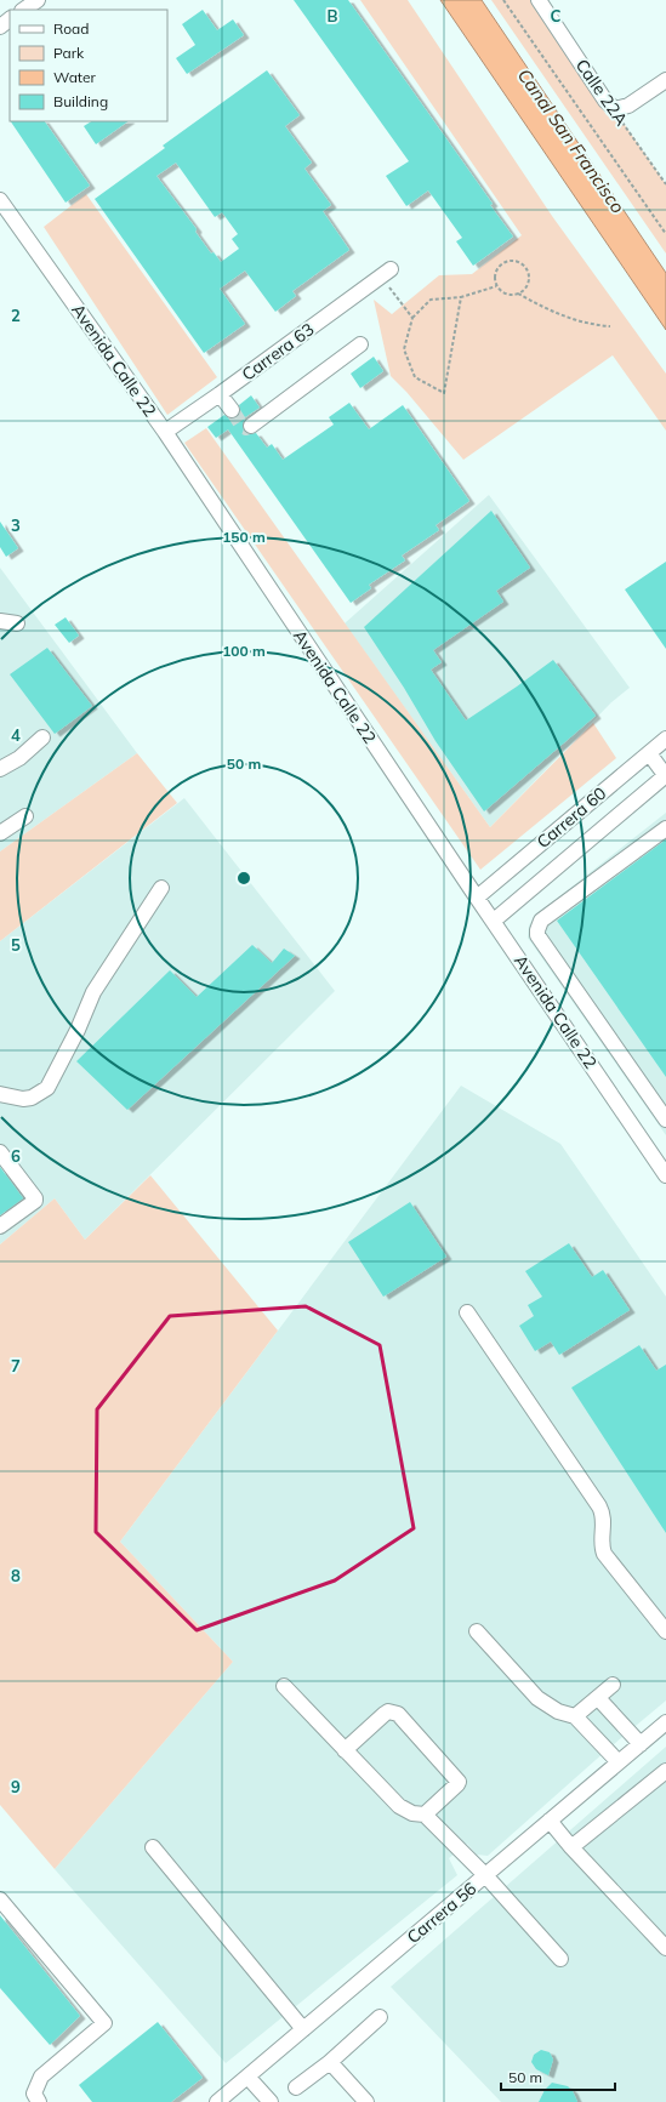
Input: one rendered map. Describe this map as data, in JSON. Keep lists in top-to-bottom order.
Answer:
{
  "streets": {
    "street": [
      "Calle 22A",
      "Carrera 63",
      "Avenida Calle 22",
      "Carrera 60",
      "Carrera 56"
    ]
  },
  "crossings": [
    ["Carrera 63", "Avenida Calle 22"],
    ["Avenida Calle 22", "Carrera 60"]
  ],
  "water": ["Canal San Francisco"],
  "legend": [
    "Road",
    "Park",
    "Water",
    "Building"
  ],
  "scale_bar": "50 m",
  "grid": {
    "columns": ["B", "C"],
    "rows": [
      "2",
      "3",
      "4",
      "5",
      "6",
      "7",
      "8",
      "9"
    ]
  },
  "rings": ["150 m", "100 m", "50 m"]
}
